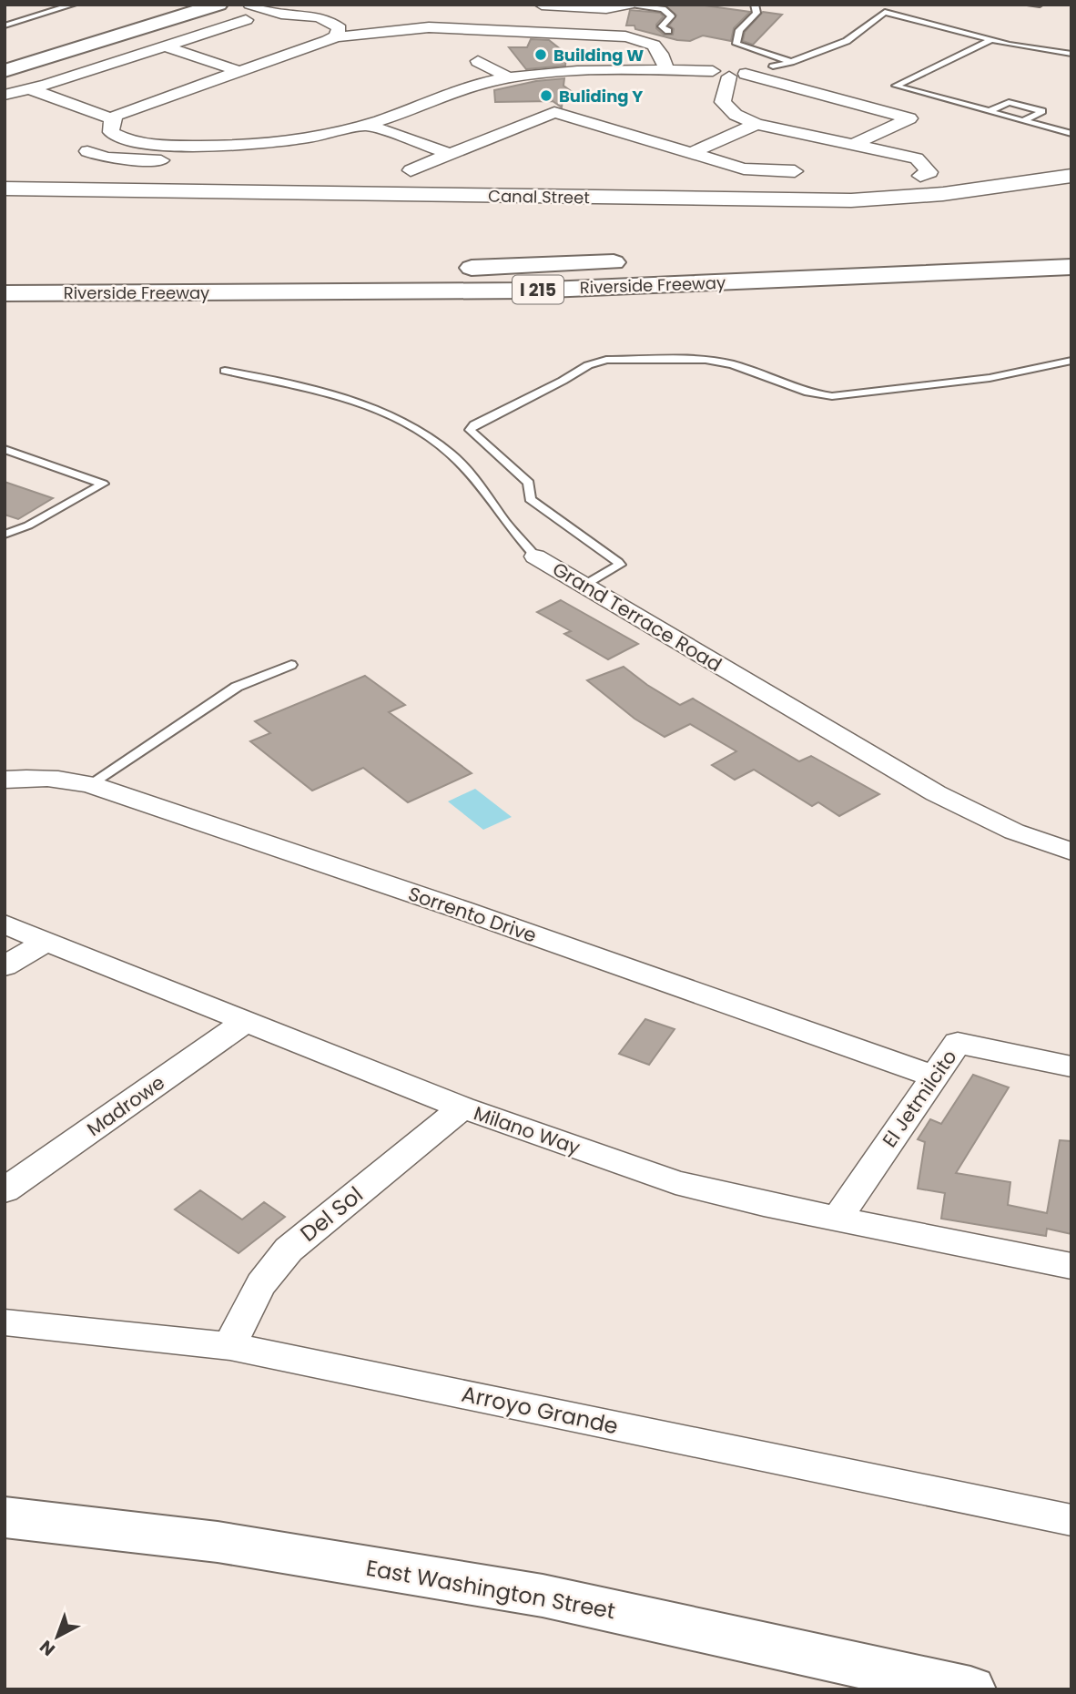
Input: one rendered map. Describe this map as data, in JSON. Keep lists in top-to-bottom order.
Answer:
{
  "streets": {
    "main road": ["Riverside Freeway", "I 215", "East Washington Street"],
    "street": [
      "Canal Street",
      "Grand Terrace Road",
      "Sorrento Drive",
      "El Jetmilcito",
      "Madrowe",
      "Milano Way",
      "Del Sol",
      "Arroyo Grande"
    ]
  },
  "crossings": [
    ["Sorrento Drive", "El Jetmilcito"],
    ["El Jetmilcito", "Milano Way"],
    ["Madrowe", "Milano Way"],
    ["Milano Way", "Del Sol"],
    ["Del Sol", "Arroyo Grande"]
  ],
  "places": ["Building W", "Buliding Y"],
  "north": "bottom left"
}
